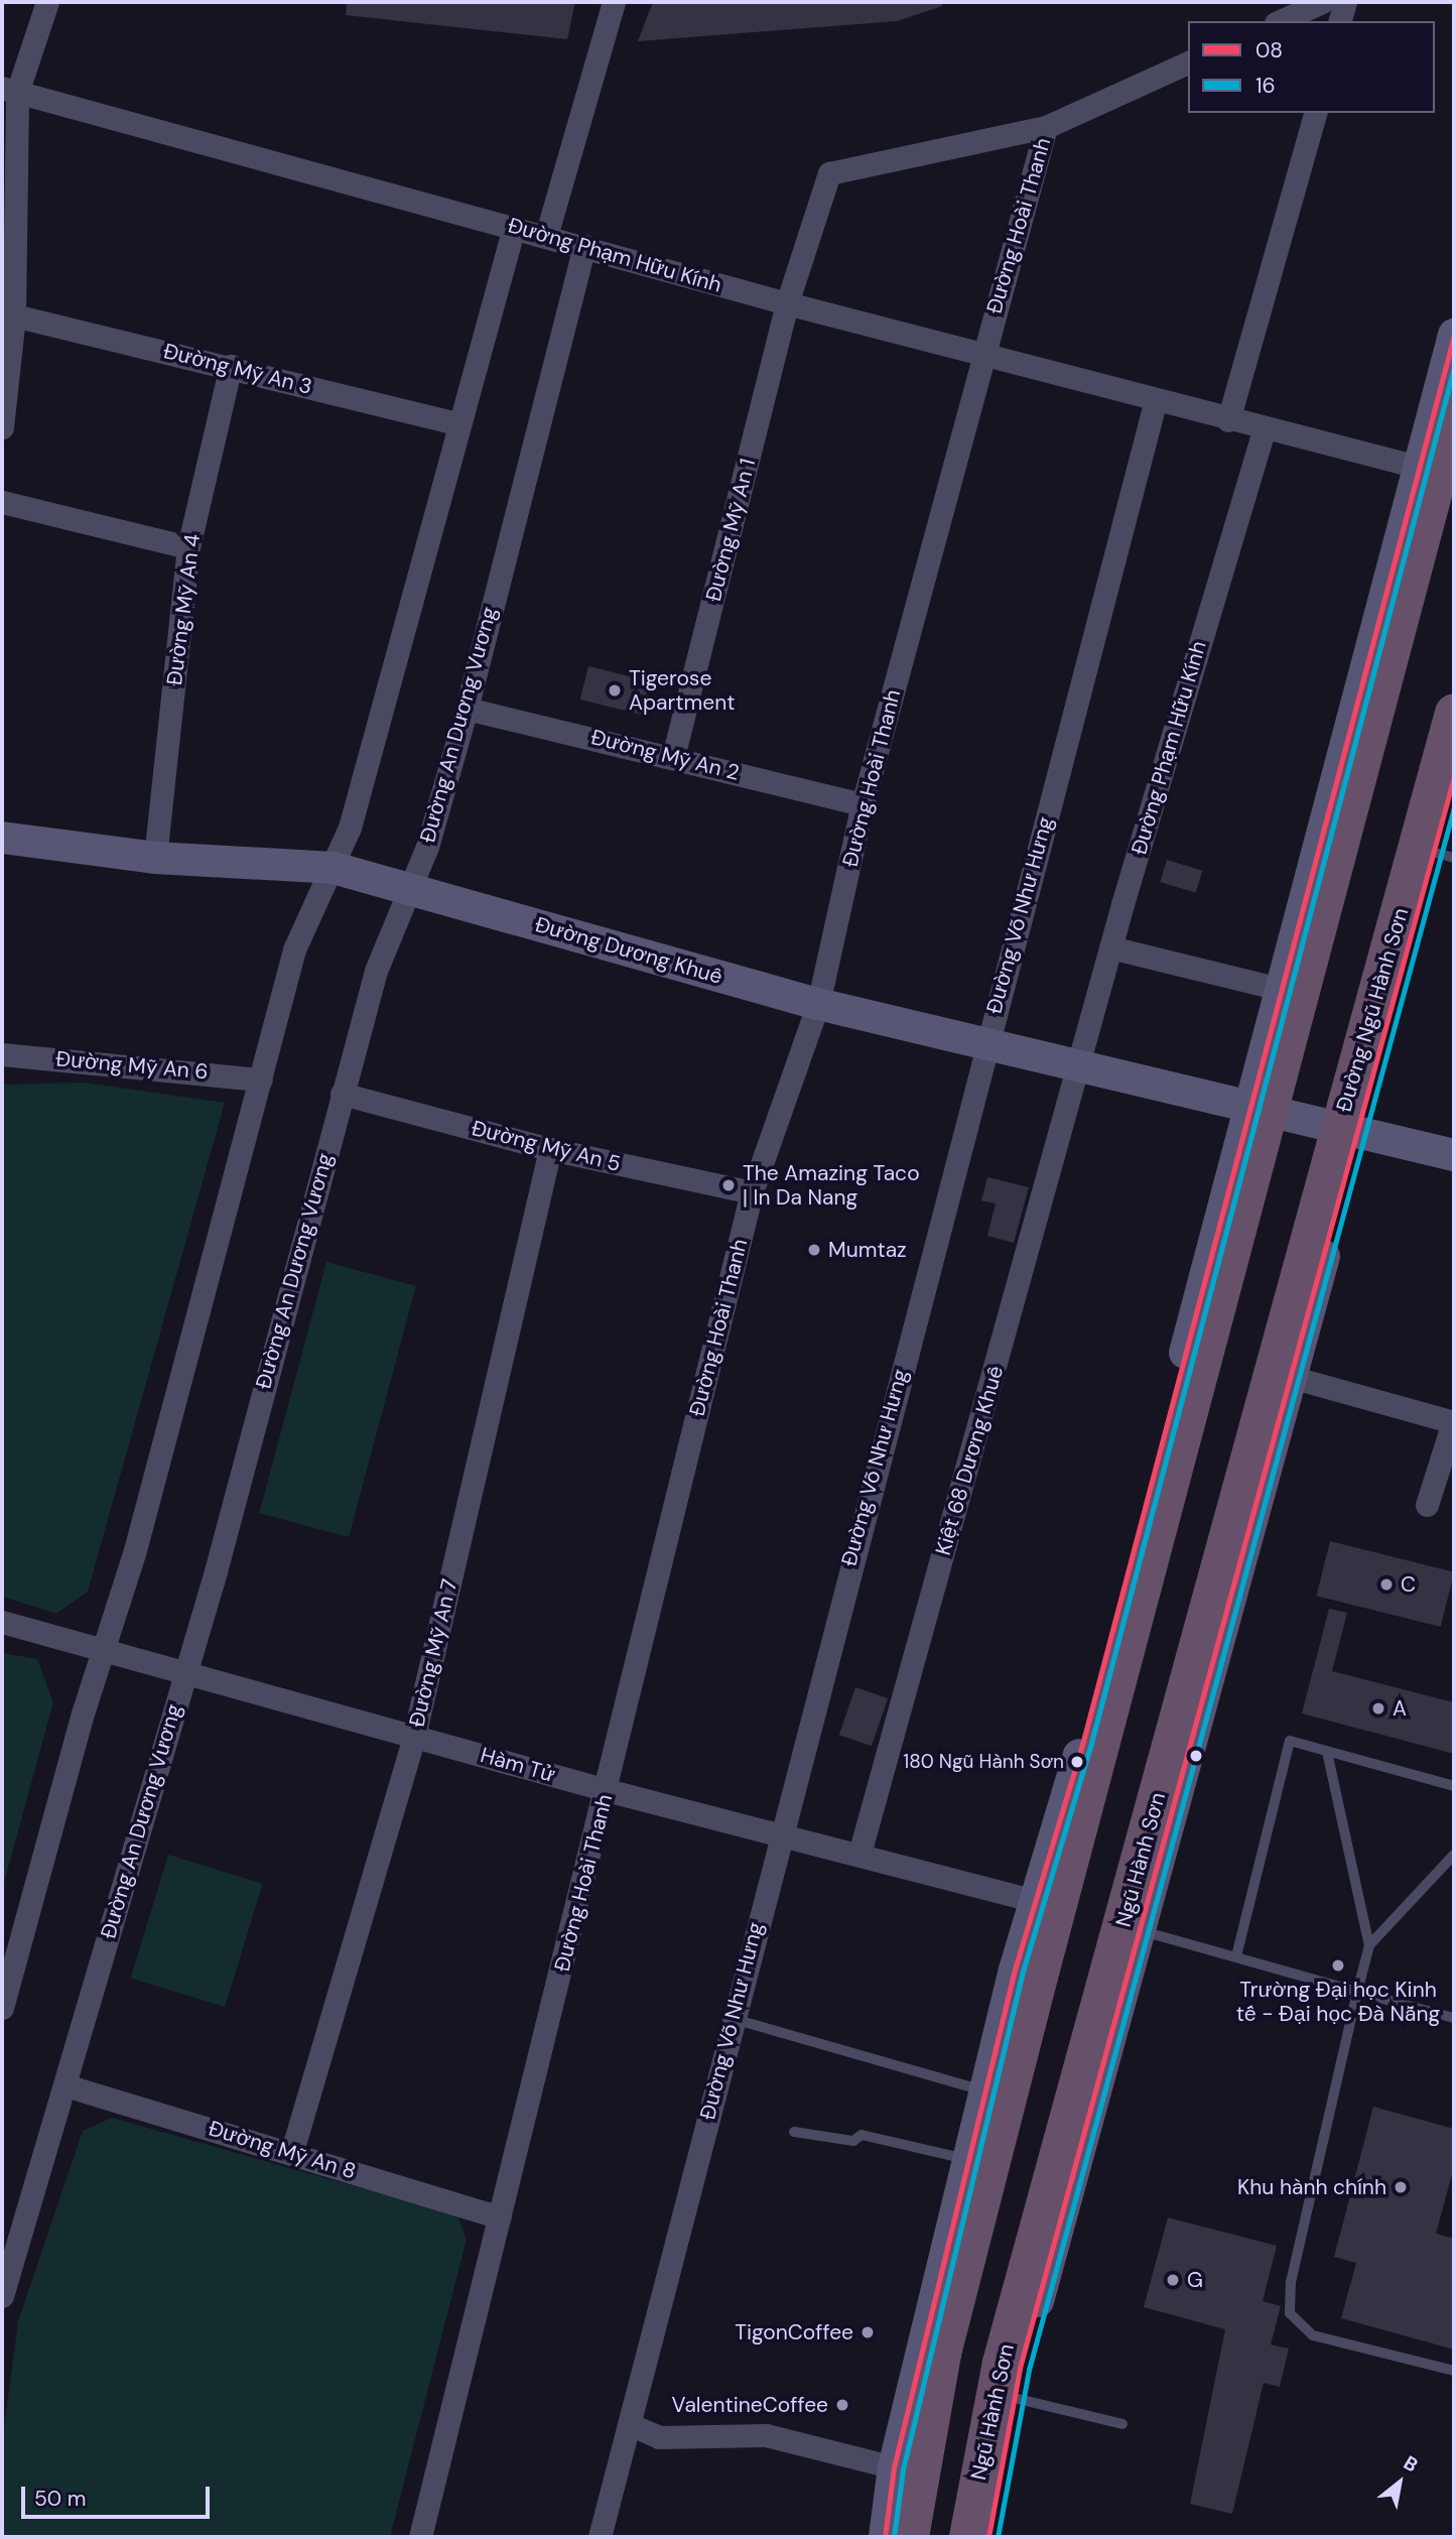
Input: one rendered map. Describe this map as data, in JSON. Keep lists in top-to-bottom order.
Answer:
{
  "streets": {
    "highway": ["Đường Ngũ Hành Sơn", "Ngũ Hành Sơn"],
    "main road": ["Đường Dương Khuê"],
    "street": [
      "Đường Hoài Thanh",
      "Đường Phạm Hữu Kính",
      "Đường Mỹ An 3",
      "Đường Mỹ An 1",
      "Đường Mỹ An 4",
      "Đường An Dương Vương",
      "Đường Mỹ An 2",
      "Đường Võ Như Hưng",
      "Đường Mỹ An 6",
      "Đường Mỹ An 5",
      "Kiệt 68 Dương Khuê",
      "Đường Mỹ An 7",
      "Hàm Tử",
      "Đường Mỹ An 8"
    ]
  },
  "crossings": [
    ["Đường Hoài Thanh", "Đường Phạm Hữu Kính"],
    ["Đường Hoài Thanh", "Đường Mỹ An 1"],
    ["Đường Hoài Thanh", "Đường Mỹ An 2"],
    ["Đường Hoài Thanh", "Đường Dương Khuê"],
    ["Đường Hoài Thanh", "Đường Mỹ An 5"],
    ["Đường Hoài Thanh", "Hàm Tử"],
    ["Đường Hoài Thanh", "Đường Mỹ An 8"],
    ["Đường Phạm Hữu Kính", "Đường Mỹ An 1"],
    ["Đường Phạm Hữu Kính", "Đường An Dương Vương"],
    ["Đường Phạm Hữu Kính", "Đường Võ Như Hưng"],
    ["Đường Phạm Hữu Kính", "Đường Dương Khuê"],
    ["Đường Phạm Hữu Kính", "Kiệt 68 Dương Khuê"],
    ["Đường Mỹ An 3", "Đường Mỹ An 4"],
    ["Đường Mỹ An 1", "Đường Mỹ An 2"],
    ["Đường Mỹ An 4", "Đường Dương Khuê"],
    ["Đường An Dương Vương", "Đường Mỹ An 2"],
    ["Đường An Dương Vương", "Đường Dương Khuê"],
    ["Đường An Dương Vương", "Đường Mỹ An 5"],
    ["Đường An Dương Vương", "Hàm Tử"],
    ["Đường An Dương Vương", "Đường Mỹ An 8"],
    ["Đường Võ Như Hưng", "Đường Dương Khuê"],
    ["Đường Võ Như Hưng", "Hàm Tử"],
    ["Đường Dương Khuê", "Đường Ngũ Hành Sơn"],
    ["Đường Dương Khuê", "Kiệt 68 Dương Khuê"],
    ["Đường Dương Khuê", "Ngũ Hành Sơn"],
    ["Đường Ngũ Hành Sơn", "Ngũ Hành Sơn"],
    ["Đường Mỹ An 5", "Đường Mỹ An 7"],
    ["Kiệt 68 Dương Khuê", "Hàm Tử"],
    ["Đường Mỹ An 7", "Hàm Tử"],
    ["Đường Mỹ An 7", "Đường Mỹ An 8"]
  ],
  "places": [
    "Tigerose Apartment",
    "The Amazing Taco | In Da Nang",
    "Mumtaz",
    "C",
    "A",
    "180 Ngũ Hành Sơn",
    "Trường Đại học Kinh tế - Đại học Đà Nẵng",
    "Khu hành chính",
    "G",
    "TigonCoffee",
    "ValentineCoffee"
  ],
  "lines": ["transit line 08", "transit line 16"],
  "legend": ["08", "16"],
  "scale_bar": "50 m",
  "north": "top right"
}
